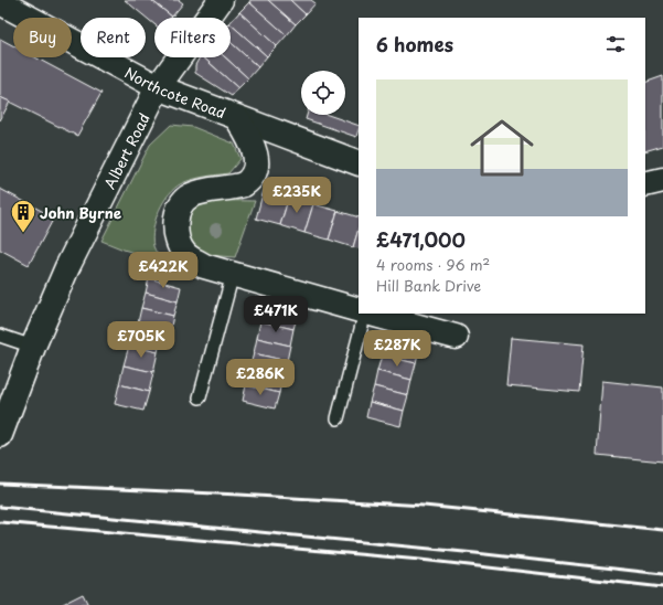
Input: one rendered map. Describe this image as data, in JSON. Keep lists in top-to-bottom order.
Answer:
{
  "streets": {
    "street": ["Northcote Road", "Albert Road"]
  },
  "crossings": [
    ["Northcote Road", "Albert Road"]
  ],
  "places": {
    "building": ["John Byrne"]
  },
  "page": {
    "chip": ["Buy", "Rent", "Filters"],
    "heading": "6 homes",
    "list": [
      {
        "name": "£471,000",
        "note": "4 rooms · 96 m² · Hill Bank Drive"
      }
    ],
    "price": [
      "£235K",
      "£422K",
      "£471K",
      "£705K",
      "£287K",
      "£286K"
    ]
  }
}
